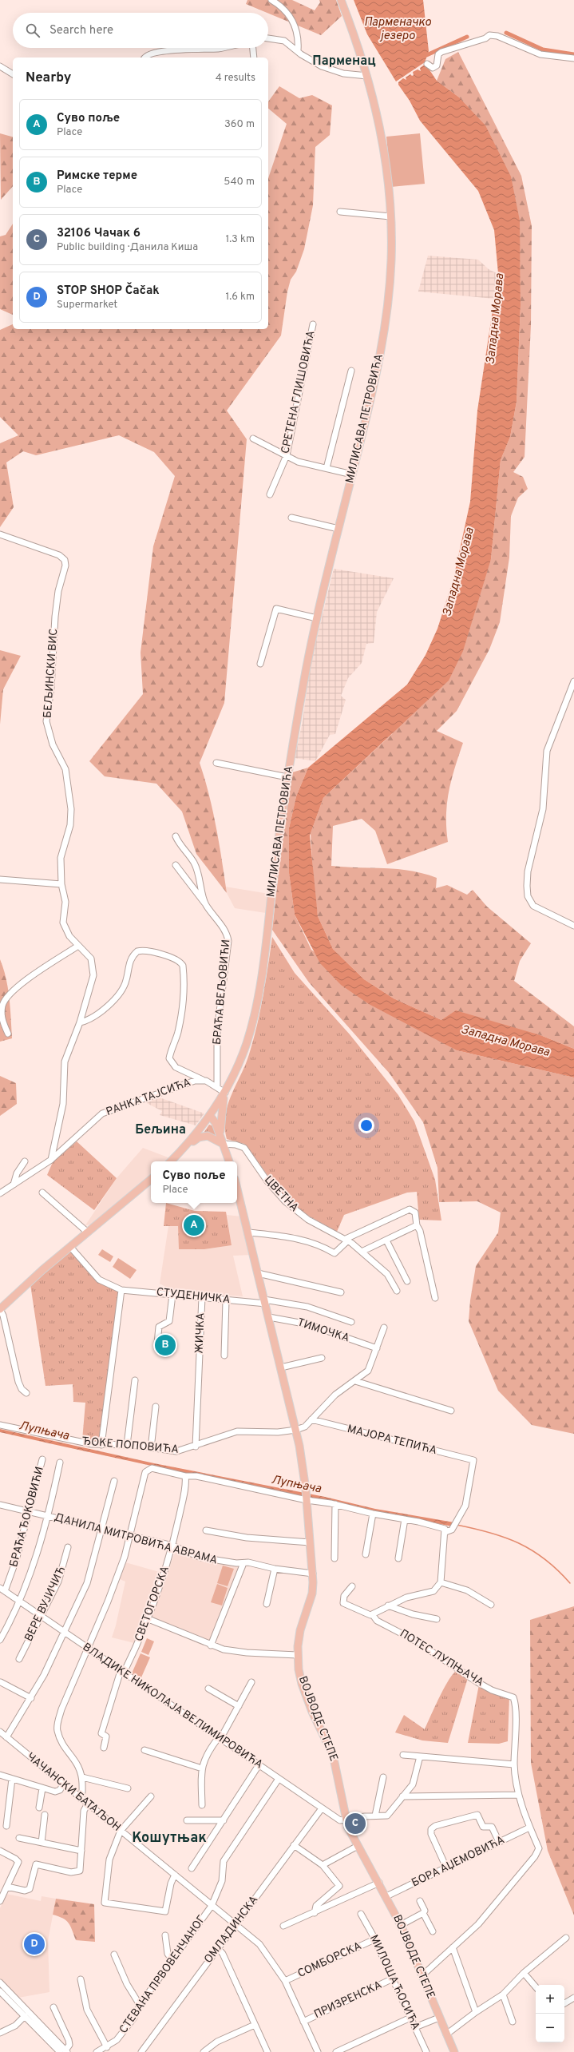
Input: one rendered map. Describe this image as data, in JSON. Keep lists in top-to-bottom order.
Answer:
{
  "streets": {
    "main road": ["МИЛИСАВА ПЕТРОВИЋА", "ВОЈВОДЕ СТЕПЕ"],
    "street": [
      "СРЕТЕНА ГЛИШОВИЋА",
      "БЕЉИНСКИ ВИС",
      "БРАЋА ВЕЉОВИЋИ",
      "РАНКА ТАЈСИЋА",
      "ЦВЕТНА",
      "СТУДЕНИЧКА",
      "ТИМОЧКА",
      "ЖИЧКА",
      "МАЈОРА ТЕПИЋА",
      "ЂОКЕ ПОПОВИЋА",
      "БРАЋА ЂОКОВИЋИ",
      "ДАНИЛА МИТРОВИЋА АВРАМА",
      "ВЕРЕ ВУЈИЧИЋ",
      "СВЕТОГОРСКА",
      "ПОТЕС ЛУПЊАЧА",
      "ВЛАДИКЕ НИКОЛАЈА ВЕЛИМИРОВИЋА",
      "ЧАЧАНСКИ БАТАЉОН",
      "БОРА АЏЕМОВИЋА",
      "ОМЛАДИНСКА",
      "СОМБОРСКА",
      "СТЕВАНА ПРВОВЕНЧАНОГ",
      "МИЛОША ЋОСИЋА",
      "ПРИЗРЕНСКА"
    ]
  },
  "crossings": [
    ["МИЛИСАВА ПЕТРОВИЋА", "РАНКА ТАЈСИЋА"],
    ["БЕЉИНСКИ ВИС", "РАНКА ТАЈСИЋА"],
    ["БРАЋА ВЕЉОВИЋИ", "РАНКА ТАЈСИЋА"],
    ["СТУДЕНИЧКА", "ЖИЧКА"],
    ["СТУДЕНИЧКА", "ВОЈВОДЕ СТЕПЕ"],
    ["ТИМОЧКА", "ВОЈВОДЕ СТЕПЕ"],
    ["ЖИЧКА", "ЂОКЕ ПОПОВИЋА"],
    ["ЂОКЕ ПОПОВИЋА", "ВОЈВОДЕ СТЕПЕ"],
    ["БРАЋА ЂОКОВИЋИ", "ДАНИЛА МИТРОВИЋА АВРАМА"],
    ["БРАЋА ЂОКОВИЋИ", "ВЛАДИКЕ НИКОЛАЈА ВЕЛИМИРОВИЋА"],
    ["ДАНИЛА МИТРОВИЋА АВРАМА", "СВЕТОГОРСКА"],
    ["ДАНИЛА МИТРОВИЋА АВРАМА", "ВОЈВОДЕ СТЕПЕ"],
    ["ВЕРЕ ВУЈИЧИЋ", "ВЛАДИКЕ НИКОЛАЈА ВЕЛИМИРОВИЋА"],
    ["СВЕТОГОРСКА", "ВЛАДИКЕ НИКОЛАЈА ВЕЛИМИРОВИЋА"],
    ["ВЛАДИКЕ НИКОЛАЈА ВЕЛИМИРОВИЋА", "ВОЈВОДЕ СТЕПЕ"],
    ["ВЛАДИКЕ НИКОЛАЈА ВЕЛИМИРОВИЋА", "ОМЛАДИНСКА"],
    ["ВЛАДИКЕ НИКОЛАЈА ВЕЛИМИРОВИЋА", "СТЕВАНА ПРВОВЕНЧАНОГ"],
    ["ВОЈВОДЕ СТЕПЕ", "БОРА АЏЕМОВИЋА"],
    ["ЧАЧАНСКИ БАТАЉОН", "ОМЛАДИНСКА"],
    ["ЧАЧАНСКИ БАТАЉОН", "СОМБОРСКА"],
    ["ЧАЧАНСКИ БАТАЉОН", "СТЕВАНА ПРВОВЕНЧАНОГ"],
    ["ЧАЧАНСКИ БАТАЉОН", "ПРИЗРЕНСКА"],
    ["СОМБОРСКА", "МИЛОША ЋОСИЋА"],
    ["МИЛОША ЋОСИЋА", "ПРИЗРЕНСКА"]
  ],
  "districts": ["Парменац", "Бељина", "Кошутњак"],
  "water": ["Парменачко језеро", "Западна Морава", "Лупњача"],
  "page": {
    "search": "Search here",
    "heading": ["Nearby", "4 results"],
    "list": [
      {
        "mark": "A",
        "name": "Суво поље",
        "note": "Place",
        "value": "360 m"
      },
      {
        "mark": "B",
        "name": "Римске терме",
        "note": "Place",
        "value": "540 m"
      },
      {
        "mark": "C",
        "name": "32106 Чачак 6",
        "note": "Public building · Данила Киша",
        "value": "1.3 km"
      },
      {
        "mark": "D",
        "name": "STOP SHOP Čačak",
        "note": "Supermarket",
        "value": "1.6 km"
      }
    ],
    "popup": ["Суво поље", "Place"],
    "pins": [
      "A",
      "B",
      "C",
      "D"
    ],
    "map_buttons": ["+", "−"]
  }
}
